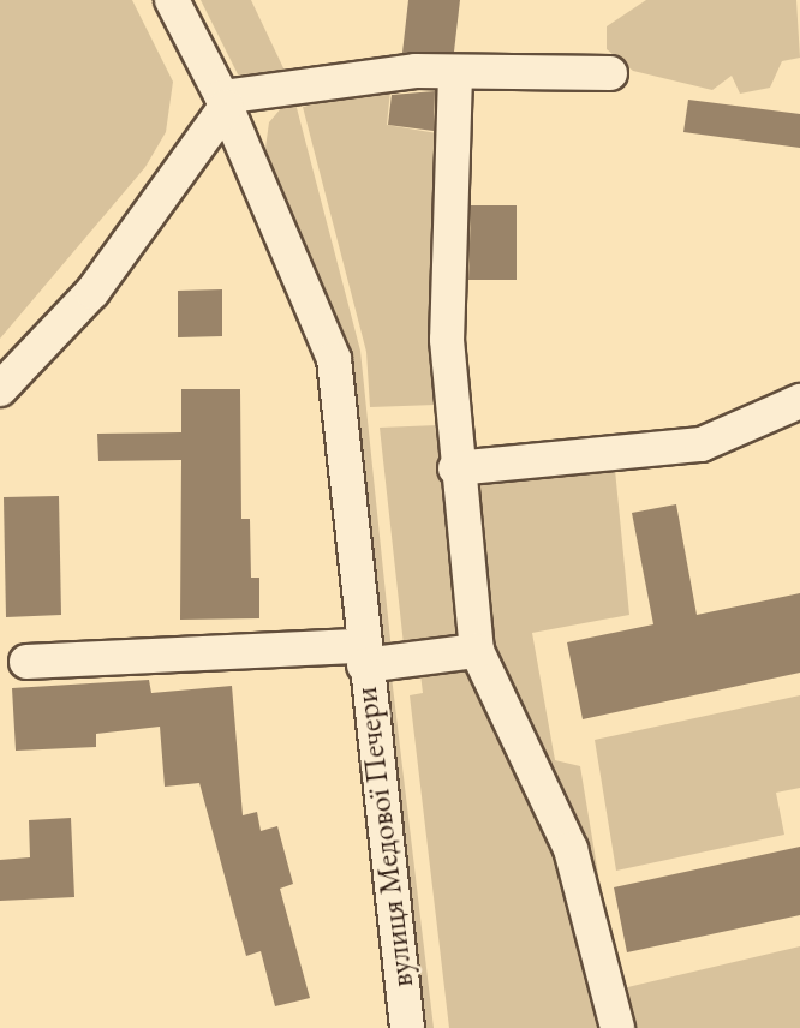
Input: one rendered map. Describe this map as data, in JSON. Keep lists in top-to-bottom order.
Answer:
{
  "streets": {
    "street": ["вулиця Медової Печери"]
  }
}
